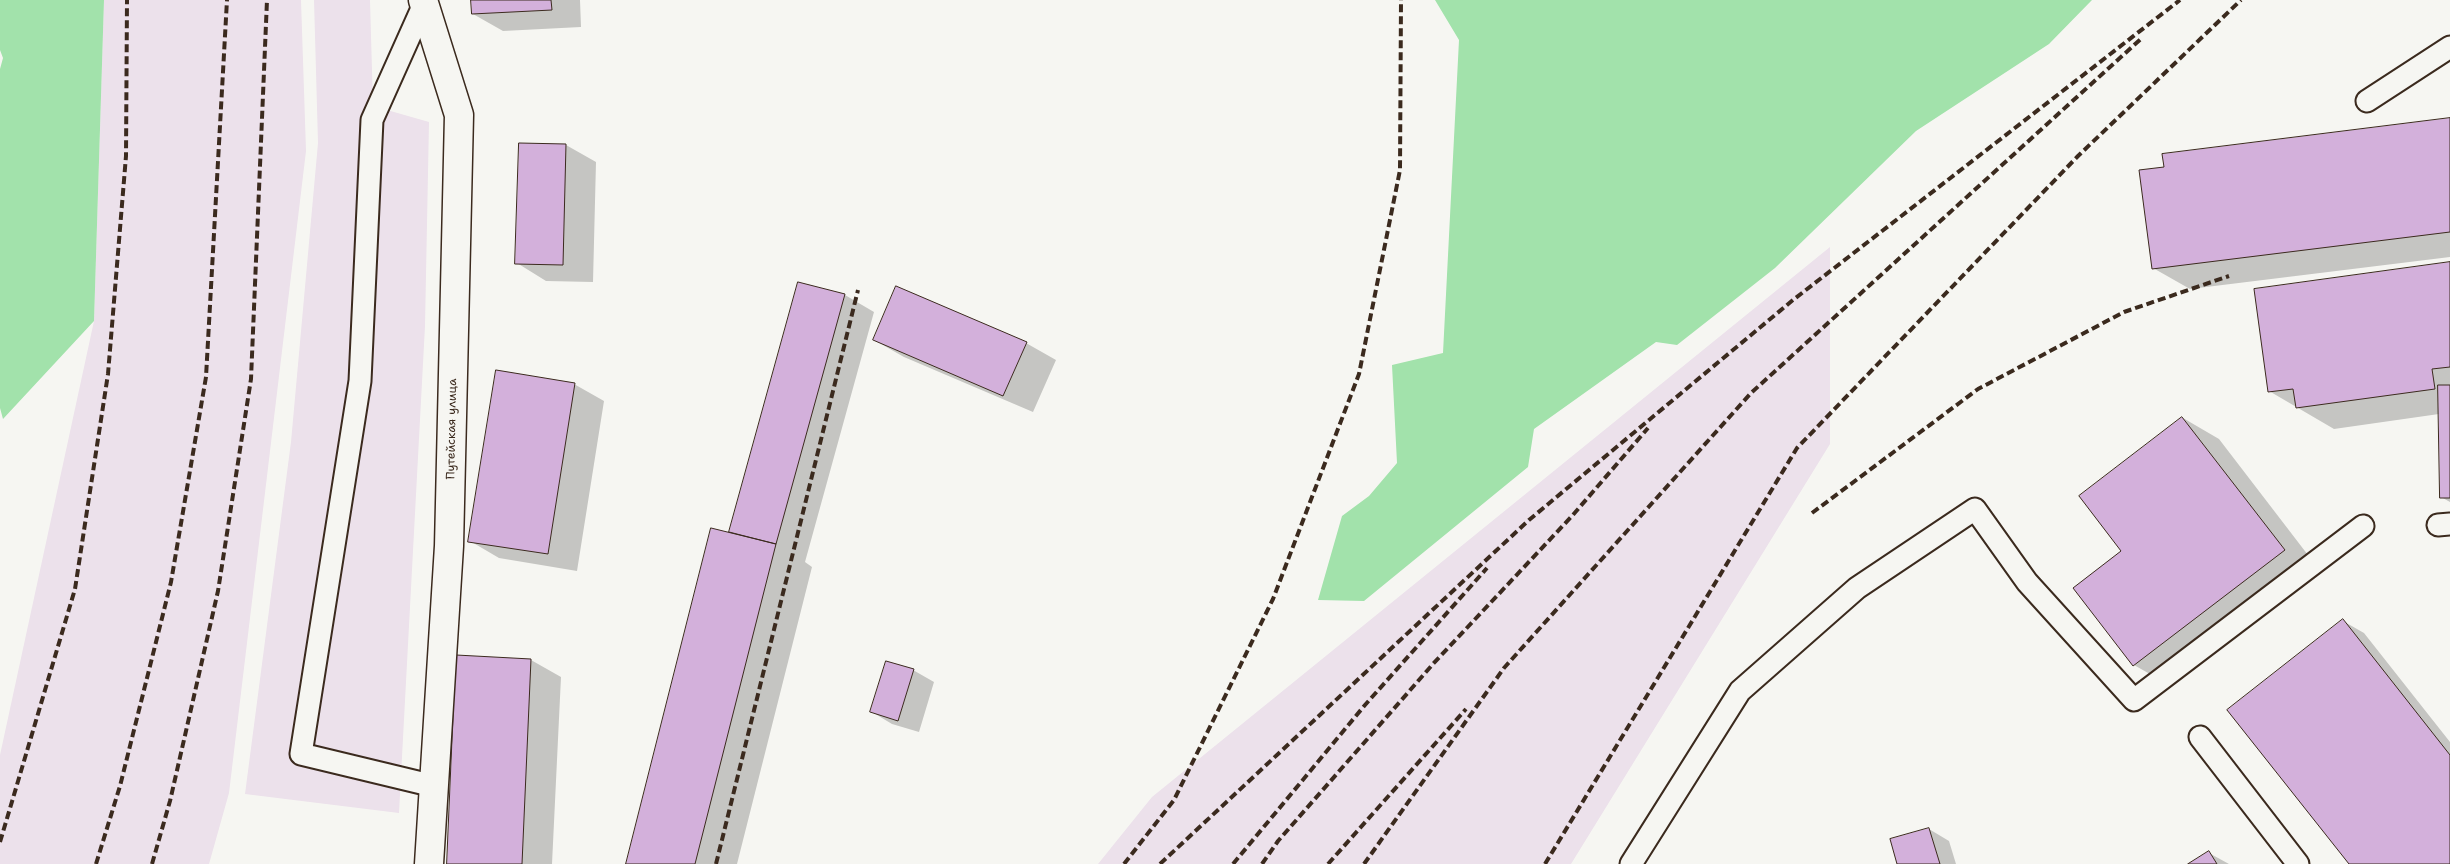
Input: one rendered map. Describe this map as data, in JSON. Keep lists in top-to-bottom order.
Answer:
{
  "streets": {
    "street": ["Путейская улица"]
  }
}
